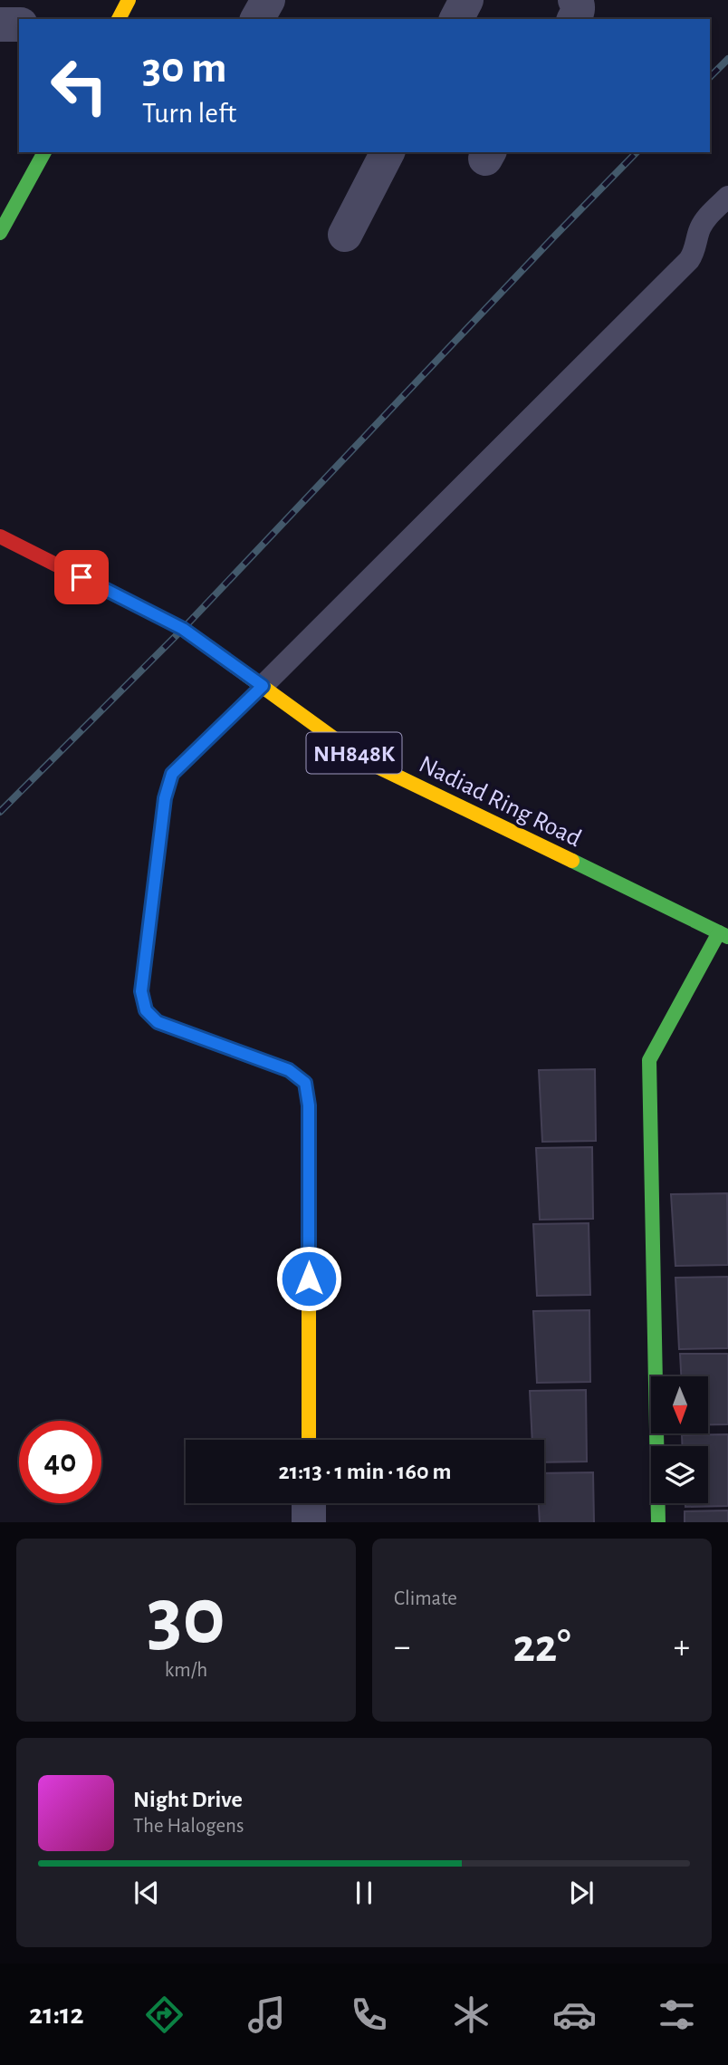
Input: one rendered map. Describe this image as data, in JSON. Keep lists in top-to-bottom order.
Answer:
{
  "streets": {
    "main road": ["NH848K", "Nadiad Ring Road"]
  },
  "north": "bottom",
  "page": {
    "turn": ["30 m", "Turn left"],
    "limit": "40",
    "trip": "21:13 · 1 min · 160 m",
    "tile": [
      ["30", "km/h"],
      "Climate"
    ],
    "heat": ["−", "22°", "+"],
    "song": ["Night Drive", "The Halogens"],
    "tabs": "21:12"
  }
}
